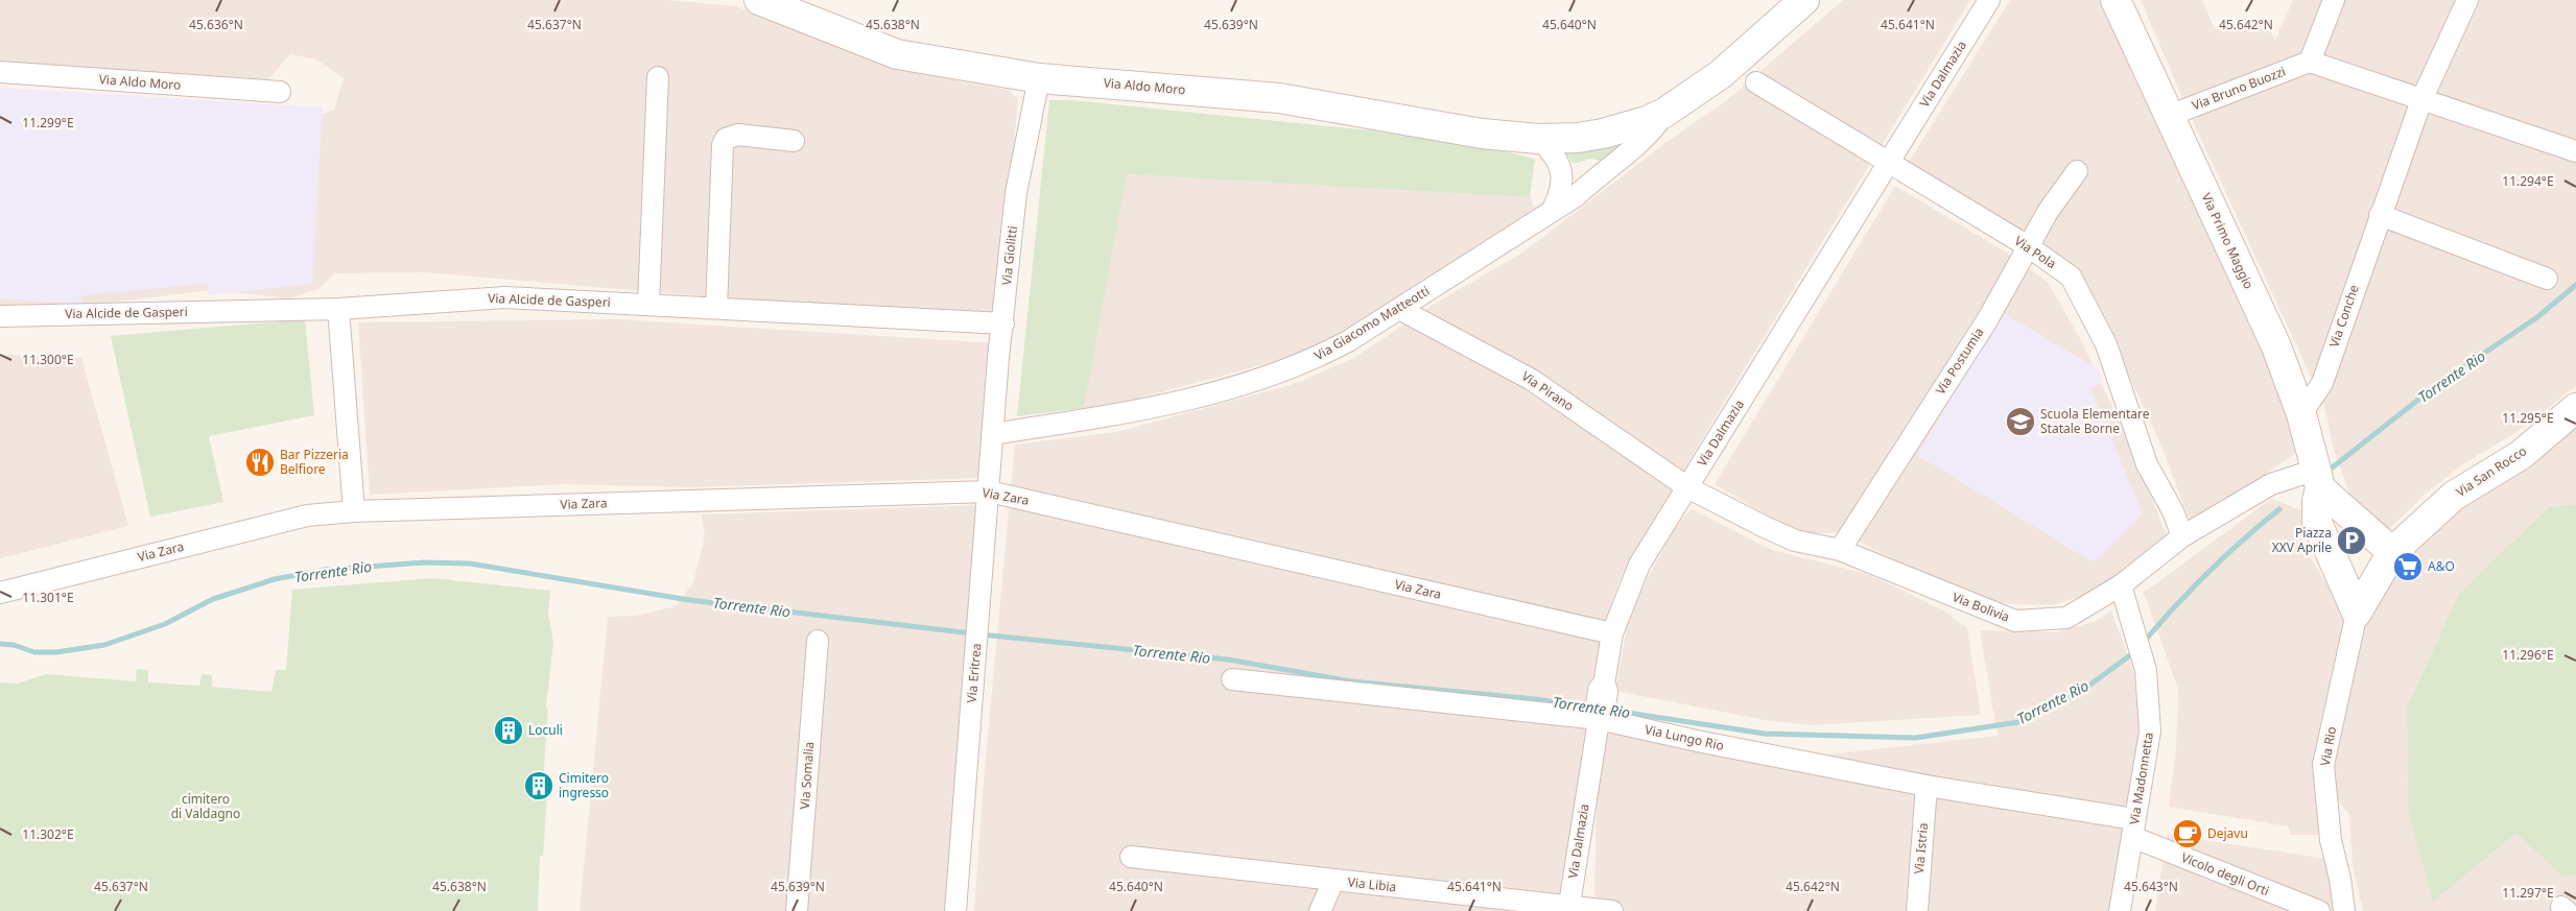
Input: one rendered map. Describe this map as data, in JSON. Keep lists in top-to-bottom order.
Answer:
{
  "streets": {
    "street": [
      "Via Dalmazia",
      "Via Aldo Moro",
      "Via Bruno Buozzi",
      "Via Primo Maggio",
      "Via Pola",
      "Via Giolitti",
      "Via Alcide de Gasperi",
      "Via Conche",
      "Via Giacomo Matteotti",
      "Via Postumia",
      "Via Pirano",
      "Via San Rocco",
      "Via Zara",
      "Via Bolivia",
      "Via Eritrea",
      "Via Lungo Rio",
      "Via Rio",
      "Via Somalia",
      "Via Madonnetta",
      "Via Istria",
      "Vicolo degli Orti",
      "Via Libia"
    ]
  },
  "crossings": [
    ["Via Dalmazia", "Via Pola"],
    ["Via Dalmazia", "Via Pirano"],
    ["Via Dalmazia", "Via Zara"],
    ["Via Dalmazia", "Via Bolivia"],
    ["Via Dalmazia", "Via Lungo Rio"],
    ["Via Dalmazia", "Via Libia"],
    ["Via Aldo Moro", "Via Giolitti"],
    ["Via Aldo Moro", "Via Giacomo Matteotti"],
    ["Via Bruno Buozzi", "Via Primo Maggio"],
    ["Via Primo Maggio", "Via Conche"],
    ["Via Primo Maggio", "Via San Rocco"],
    ["Via Primo Maggio", "Via Bolivia"],
    ["Via Primo Maggio", "Via Rio"],
    ["Via Pola", "Via Postumia"],
    ["Via Pola", "Via Bolivia"],
    ["Via Giolitti", "Via Alcide de Gasperi"],
    ["Via Giolitti", "Via Giacomo Matteotti"],
    ["Via Giolitti", "Via Eritrea"],
    ["Via Giacomo Matteotti", "Via Pirano"],
    ["Via Giacomo Matteotti", "Via Eritrea"],
    ["Via Postumia", "Via Bolivia"],
    ["Via Pirano", "Via Bolivia"],
    ["Via San Rocco", "Via Rio"],
    ["Via Zara", "Via Eritrea"],
    ["Via Bolivia", "Via Madonnetta"],
    ["Via Lungo Rio", "Via Madonnetta"],
    ["Via Lungo Rio", "Via Istria"],
    ["Via Lungo Rio", "Vicolo degli Orti"],
    ["Via Madonnetta", "Vicolo degli Orti"]
  ],
  "water": ["Torrente Rio"],
  "parks": ["cimitero di Valdagno"],
  "places": {
    "school or university": ["Scuola Elementare Statale Borne"],
    "restaurant": ["Bar Pizzeria Belfiore"],
    "parking": ["Piazza XXV Aprile"],
    "supermarket": ["A&O"],
    "building": ["Loculi", "Cimitero ingresso"],
    "cafe": ["Dejavu"]
  },
  "coordinates": [
    "45.636°N",
    "45.637°N",
    "45.638°N",
    "45.639°N",
    "45.640°N",
    "45.641°N",
    "45.642°N",
    "11.299°E",
    "11.294°E",
    "11.300°E",
    "11.295°E",
    "11.301°E",
    "11.296°E",
    "11.302°E",
    "45.643°N",
    "11.297°E"
  ]
}
